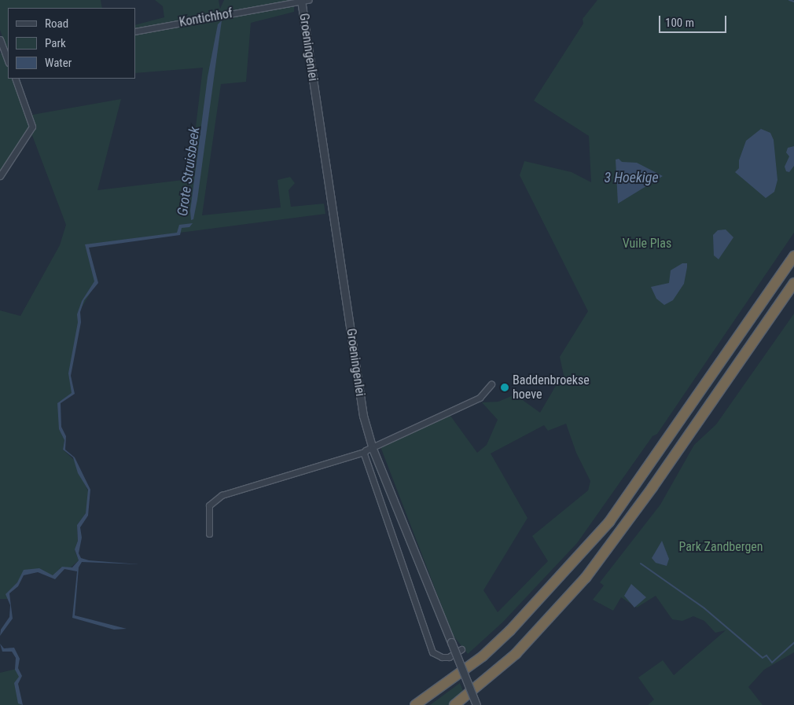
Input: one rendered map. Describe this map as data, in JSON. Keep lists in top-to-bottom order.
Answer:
{
  "streets": {
    "street": ["Kontichhof", "Groeningenlei"]
  },
  "crossings": [
    ["Kontichhof", "Groeningenlei"]
  ],
  "water": ["Grote Struisbeek", "3 Hoekige"],
  "parks": ["Vuile Plas", "Park Zandbergen"],
  "places": ["Baddenbroekse hoeve"],
  "legend": ["Road", "Park", "Water"],
  "scale_bar": "100 m"
}
